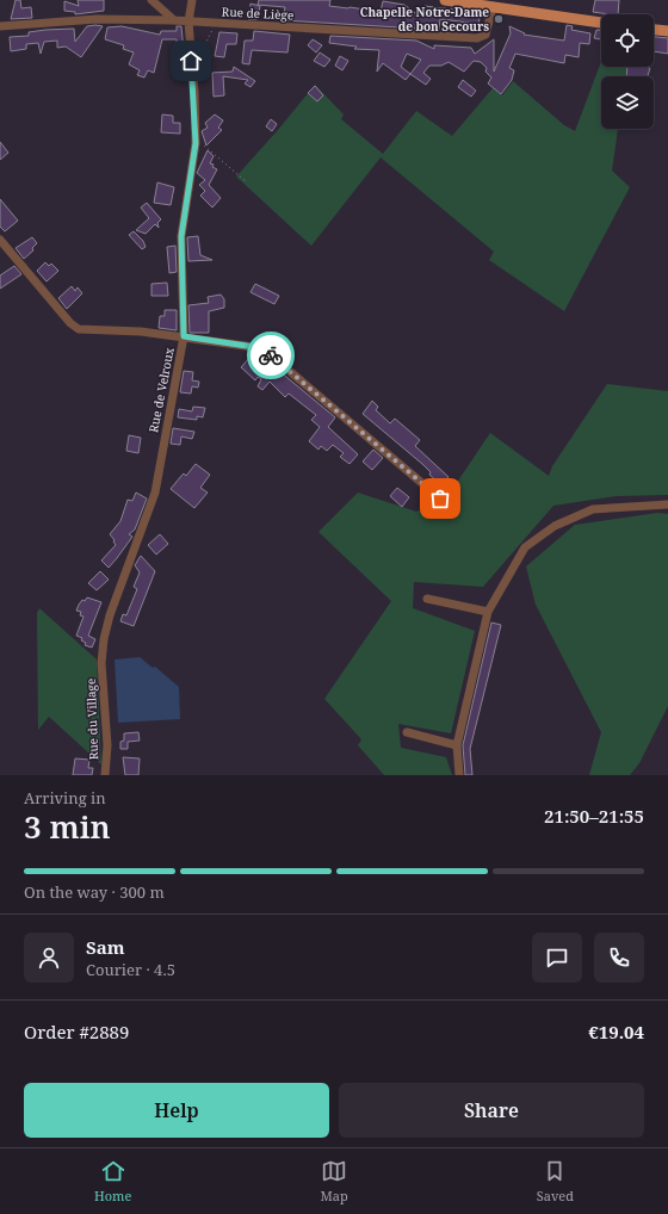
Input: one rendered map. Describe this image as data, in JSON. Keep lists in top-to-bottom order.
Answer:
{
  "streets": {
    "street": ["Rue de Liège", "Rue de Velroux", "Rue du Village"]
  },
  "crossings": [
    ["Rue de Liège", "Rue de Velroux"],
    ["Rue de Velroux", "Rue du Village"]
  ],
  "places": ["Chapelle Notre-Dame de bon Secours"],
  "page": {
    "heading": ["3 min", "Arriving in", "21:50–21:55"],
    "panel": [
      "Sam",
      "Courier · 4.5",
      "Order #2889",
      "€19.04"
    ],
    "bar": "On the way · 300 m",
    "buttons": ["Help", "Share"],
    "tabs": ["Home", "Map", "Saved"]
  }
}
